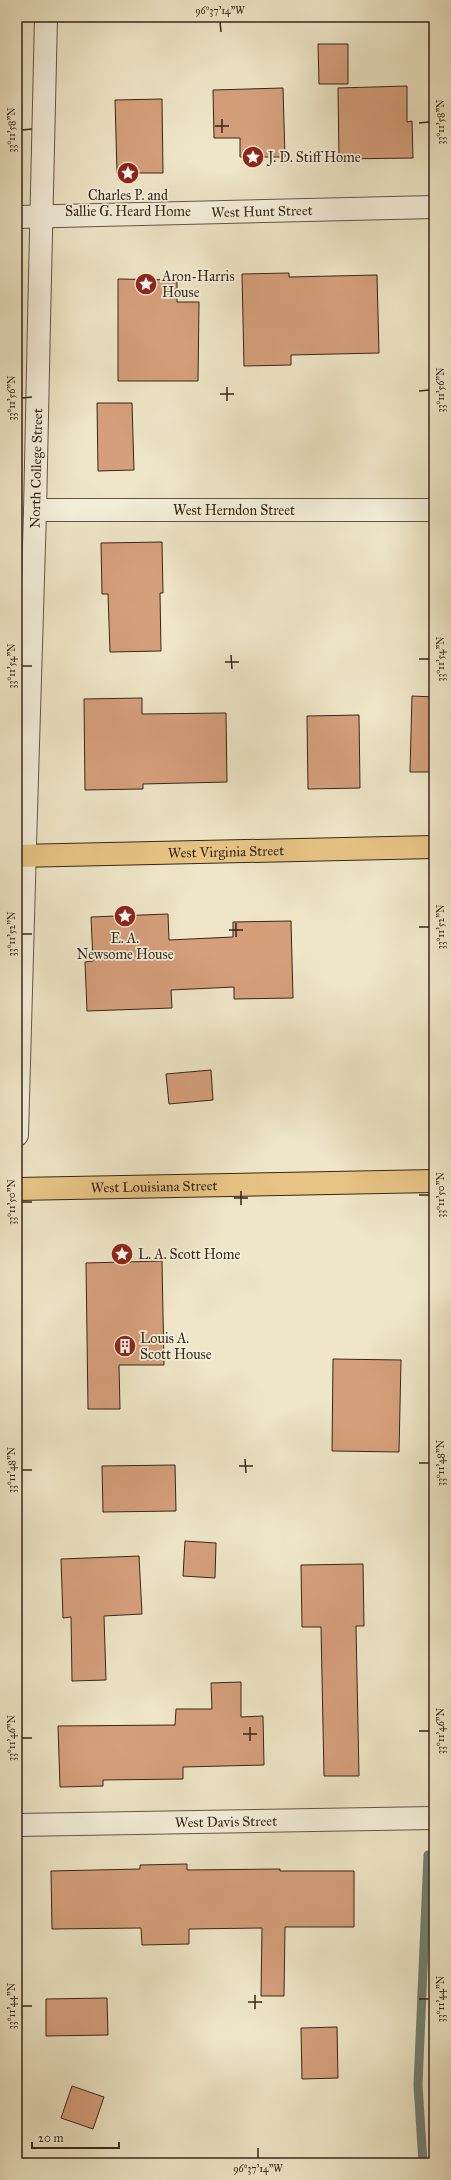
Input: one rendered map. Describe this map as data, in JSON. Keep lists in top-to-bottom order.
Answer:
{
  "streets": {
    "main road": ["West Virginia Street", "West Louisiana Street"],
    "street": [
      "West Hunt Street",
      "North College Street",
      "West Herndon Street",
      "West Davis Street"
    ]
  },
  "crossings": [
    ["West Hunt Street", "North College Street"],
    ["North College Street", "West Herndon Street"],
    ["North College Street", "West Virginia Street"]
  ],
  "places": {
    "place": [
      "J. D. Stiff Home",
      "Charles P. and Sallie G. Heard Home",
      "Aron-Harris House",
      "E. A. Newsome House",
      "L. A. Scott Home"
    ],
    "building": ["Louis A. Scott House"]
  },
  "scale_bar": "20 m",
  "coordinates": [
    "96°37'14\"W",
    "33°11'58\"N",
    "33°11'56\"N",
    "33°11'54\"N",
    "33°11'52\"N",
    "33°11'50\"N",
    "33°11'48\"N",
    "33°11'46\"N",
    "33°11'44\"N"
  ]
}
